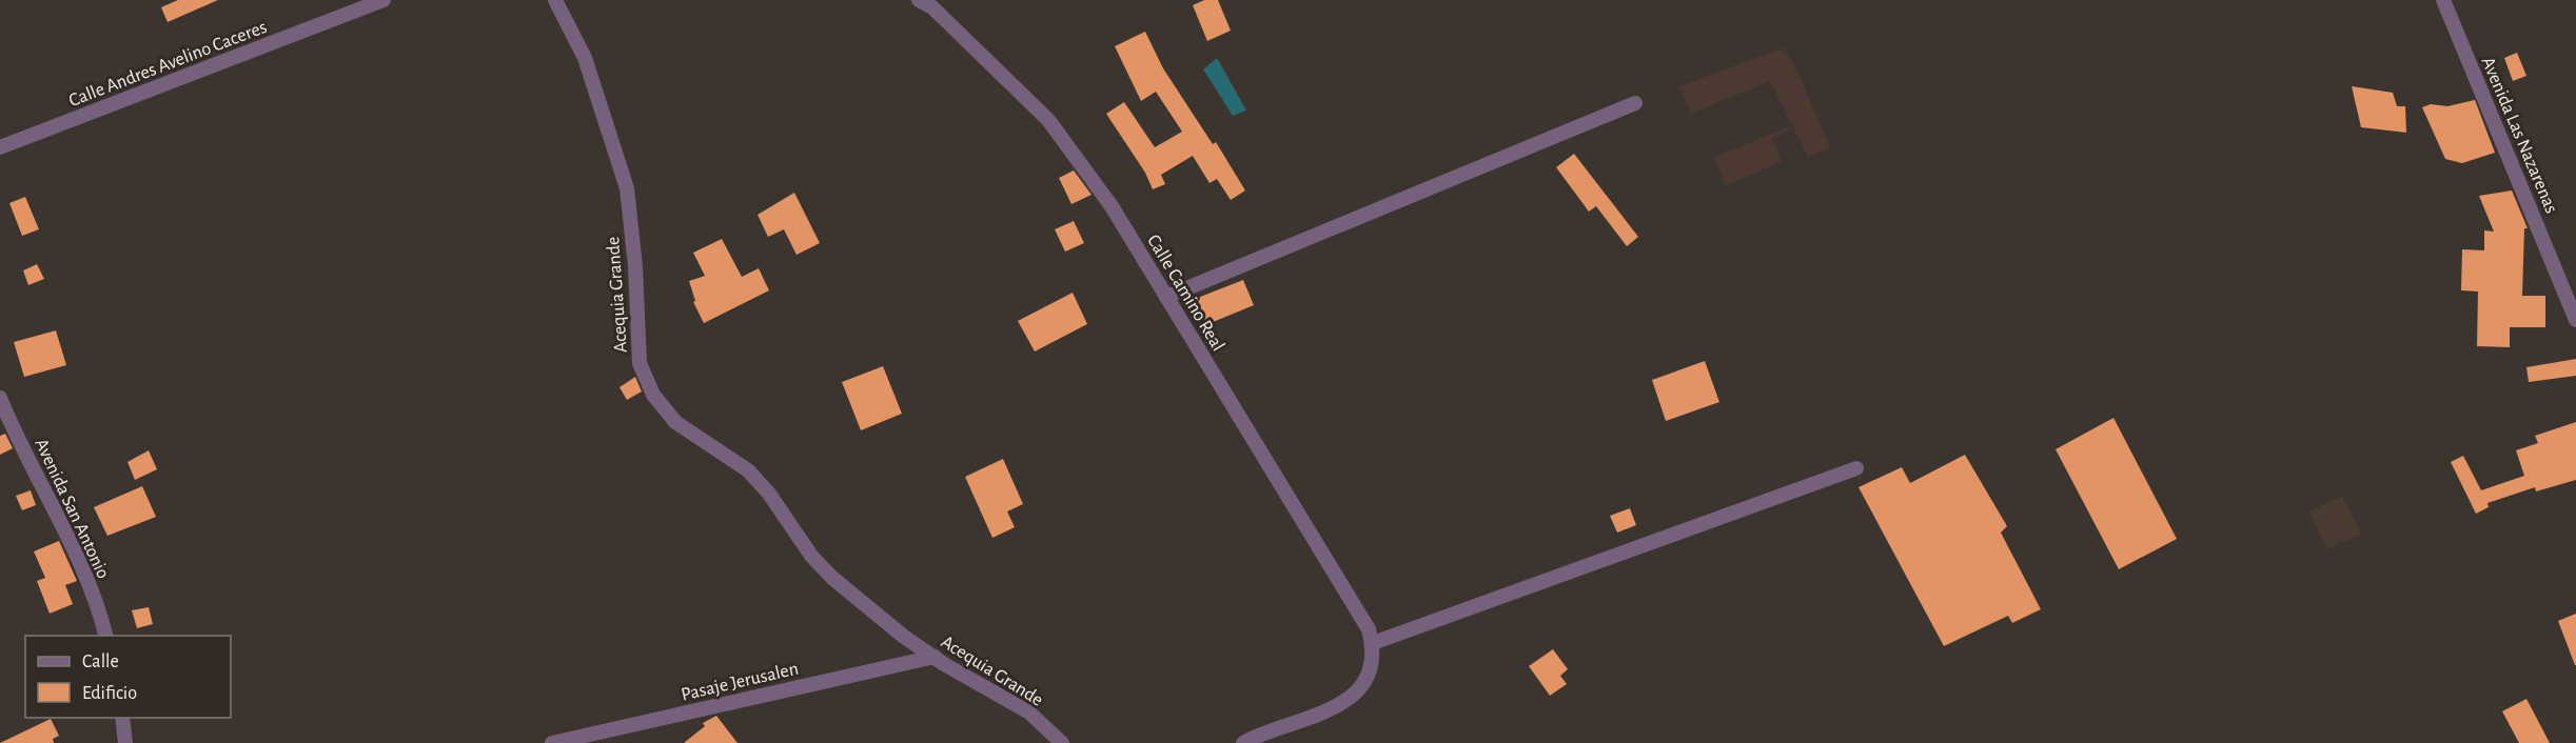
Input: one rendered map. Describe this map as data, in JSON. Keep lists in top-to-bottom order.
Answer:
{
  "streets": {
    "street": [
      "Calle Andres Avelino Caceres",
      "Avenida Las Nazarenas",
      "Calle Camino Real",
      "Acequia Grande",
      "Avenida San Antonio",
      "Pasaje Jerusalen"
    ]
  },
  "crossings": [
    ["Acequia Grande", "Pasaje Jerusalen"]
  ],
  "legend": ["Calle", "Edificio"]
}
